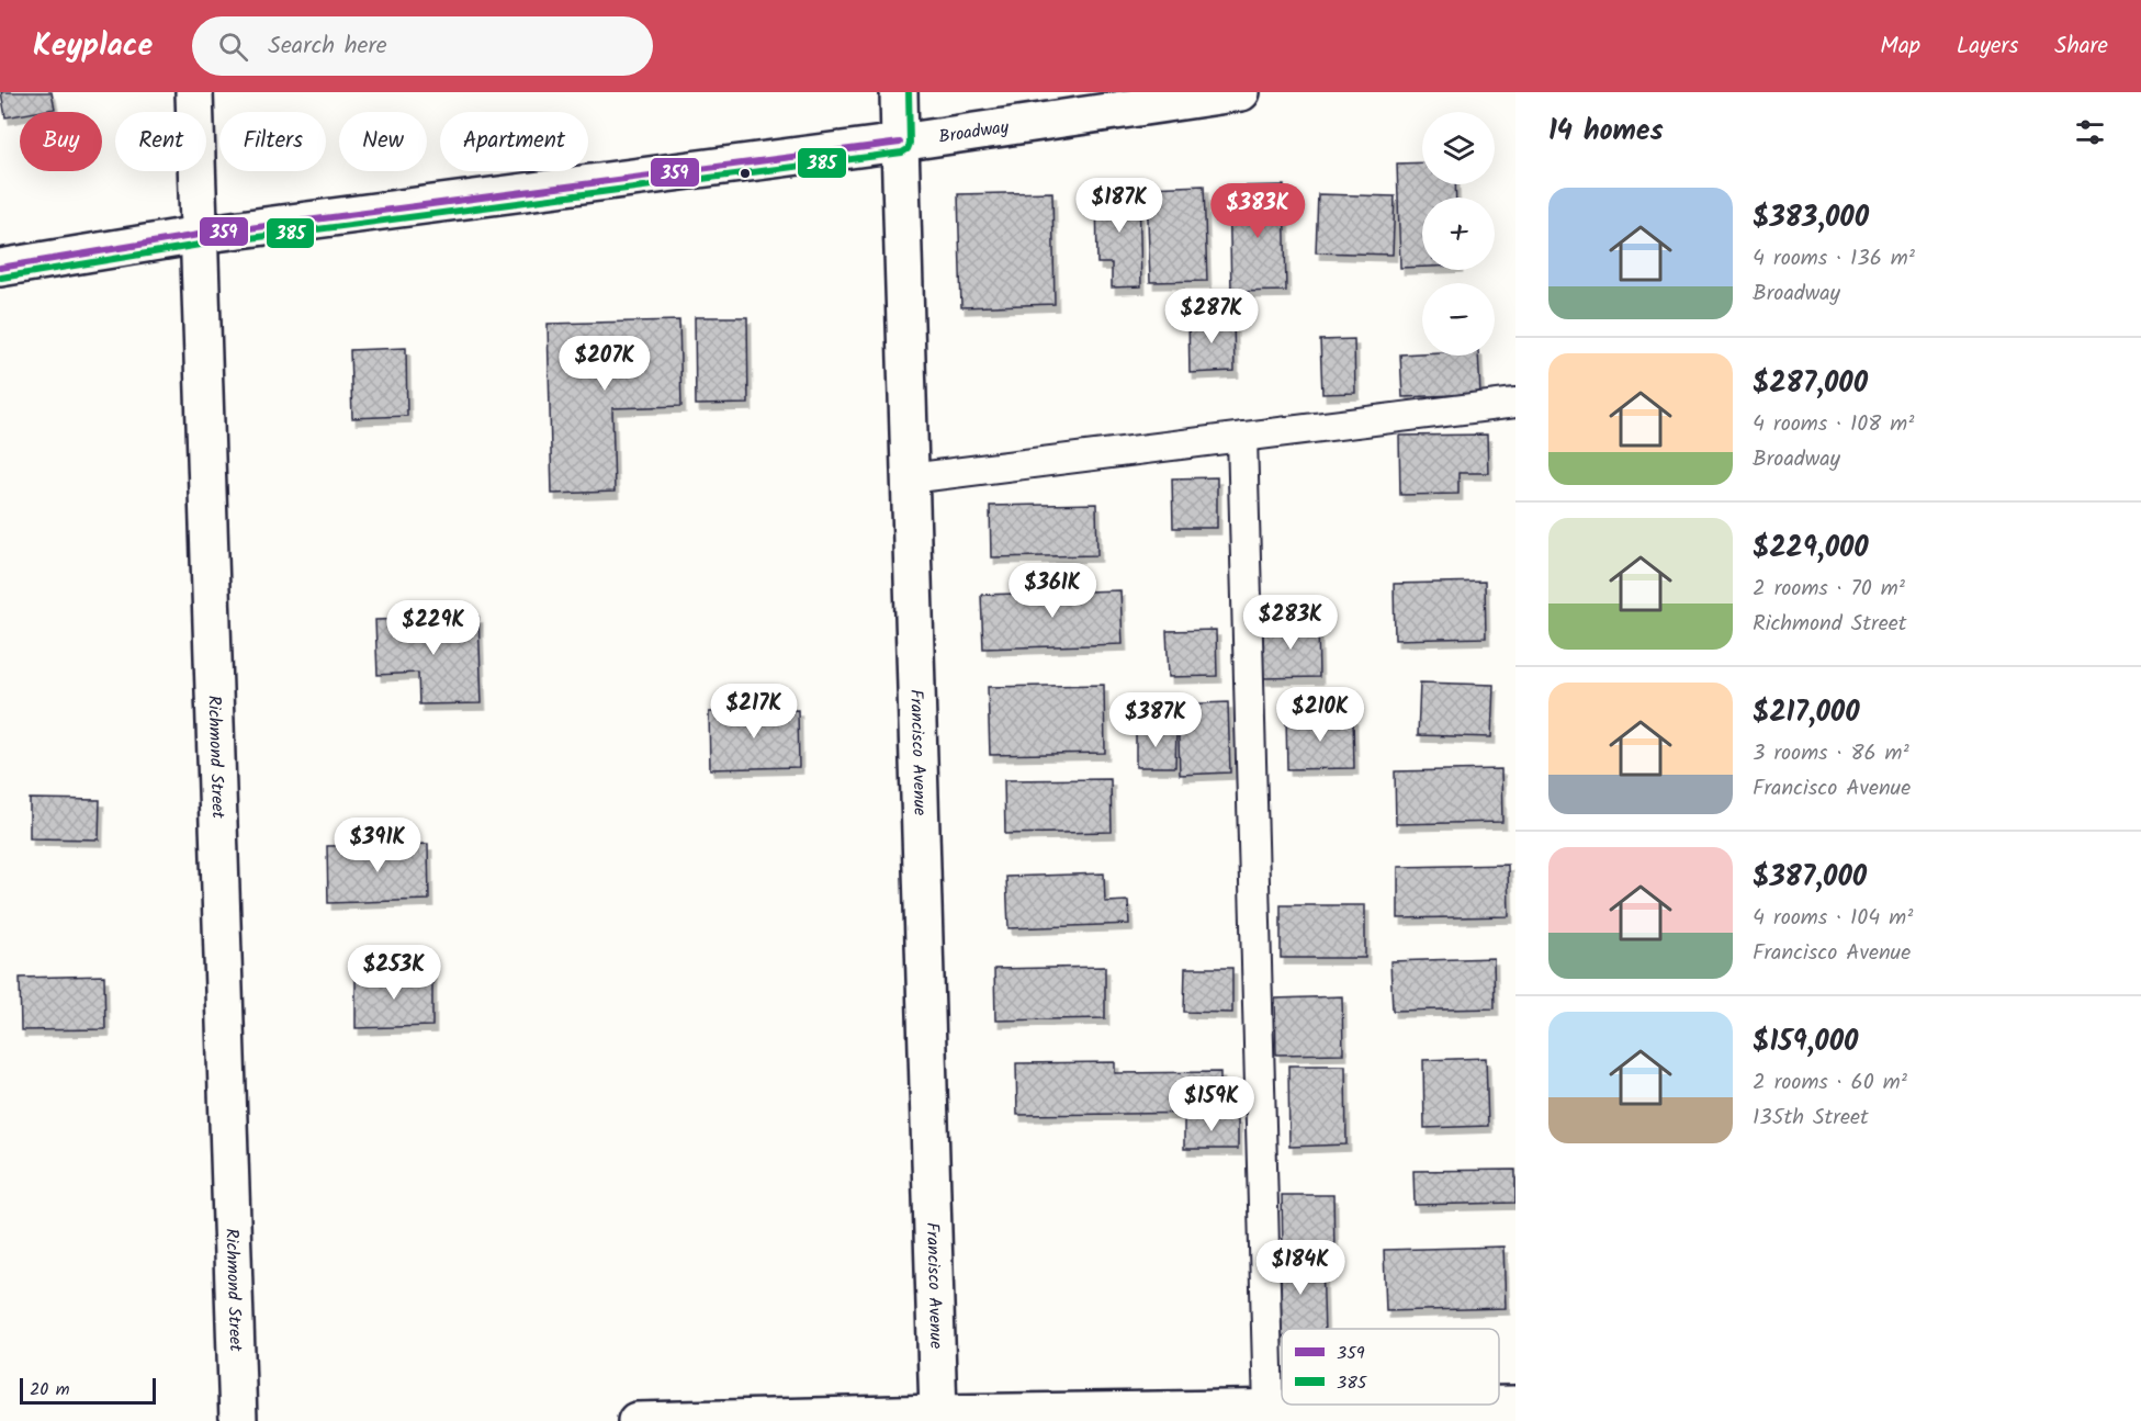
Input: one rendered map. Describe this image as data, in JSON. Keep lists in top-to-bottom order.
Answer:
{
  "streets": {
    "street": ["Broadway", "Francisco Avenue", "Richmond Street"]
  },
  "crossings": [
    ["Broadway", "Francisco Avenue"],
    ["Broadway", "Richmond Street"]
  ],
  "lines": ["transit line 385", "transit line 359"],
  "legend": ["359", "385"],
  "scale_bar": "20 m",
  "page": {
    "header": "Keyplace",
    "search": "Search here",
    "nav": ["Map", "Layers", "Share"],
    "heading": "14 homes",
    "map_buttons": ["+", "−"],
    "chip": [
      "Buy",
      "Rent",
      "Filters",
      "New",
      "Apartment"
    ],
    "list": [
      {
        "name": "$383,000",
        "note": "4 rooms · 136 m² · Broadway"
      },
      {
        "name": "$287,000",
        "note": "4 rooms · 108 m² · Broadway"
      },
      {
        "name": "$229,000",
        "note": "2 rooms · 70 m² · Richmond Street"
      },
      {
        "name": "$217,000",
        "note": "3 rooms · 86 m² · Francisco Avenue"
      },
      {
        "name": "$387,000",
        "note": "4 rooms · 104 m² · Francisco Avenue"
      },
      {
        "name": "$159,000",
        "note": "2 rooms · 60 m² · 135th Street"
      }
    ],
    "price": [
      "$187K",
      "$383K",
      "$287K",
      "$207K",
      "$361K",
      "$283K",
      "$229K",
      "$217K",
      "$210K",
      "$387K",
      "$391K",
      "$253K",
      "$159K",
      "$184K"
    ],
    "scale": "20 m"
  }
}
